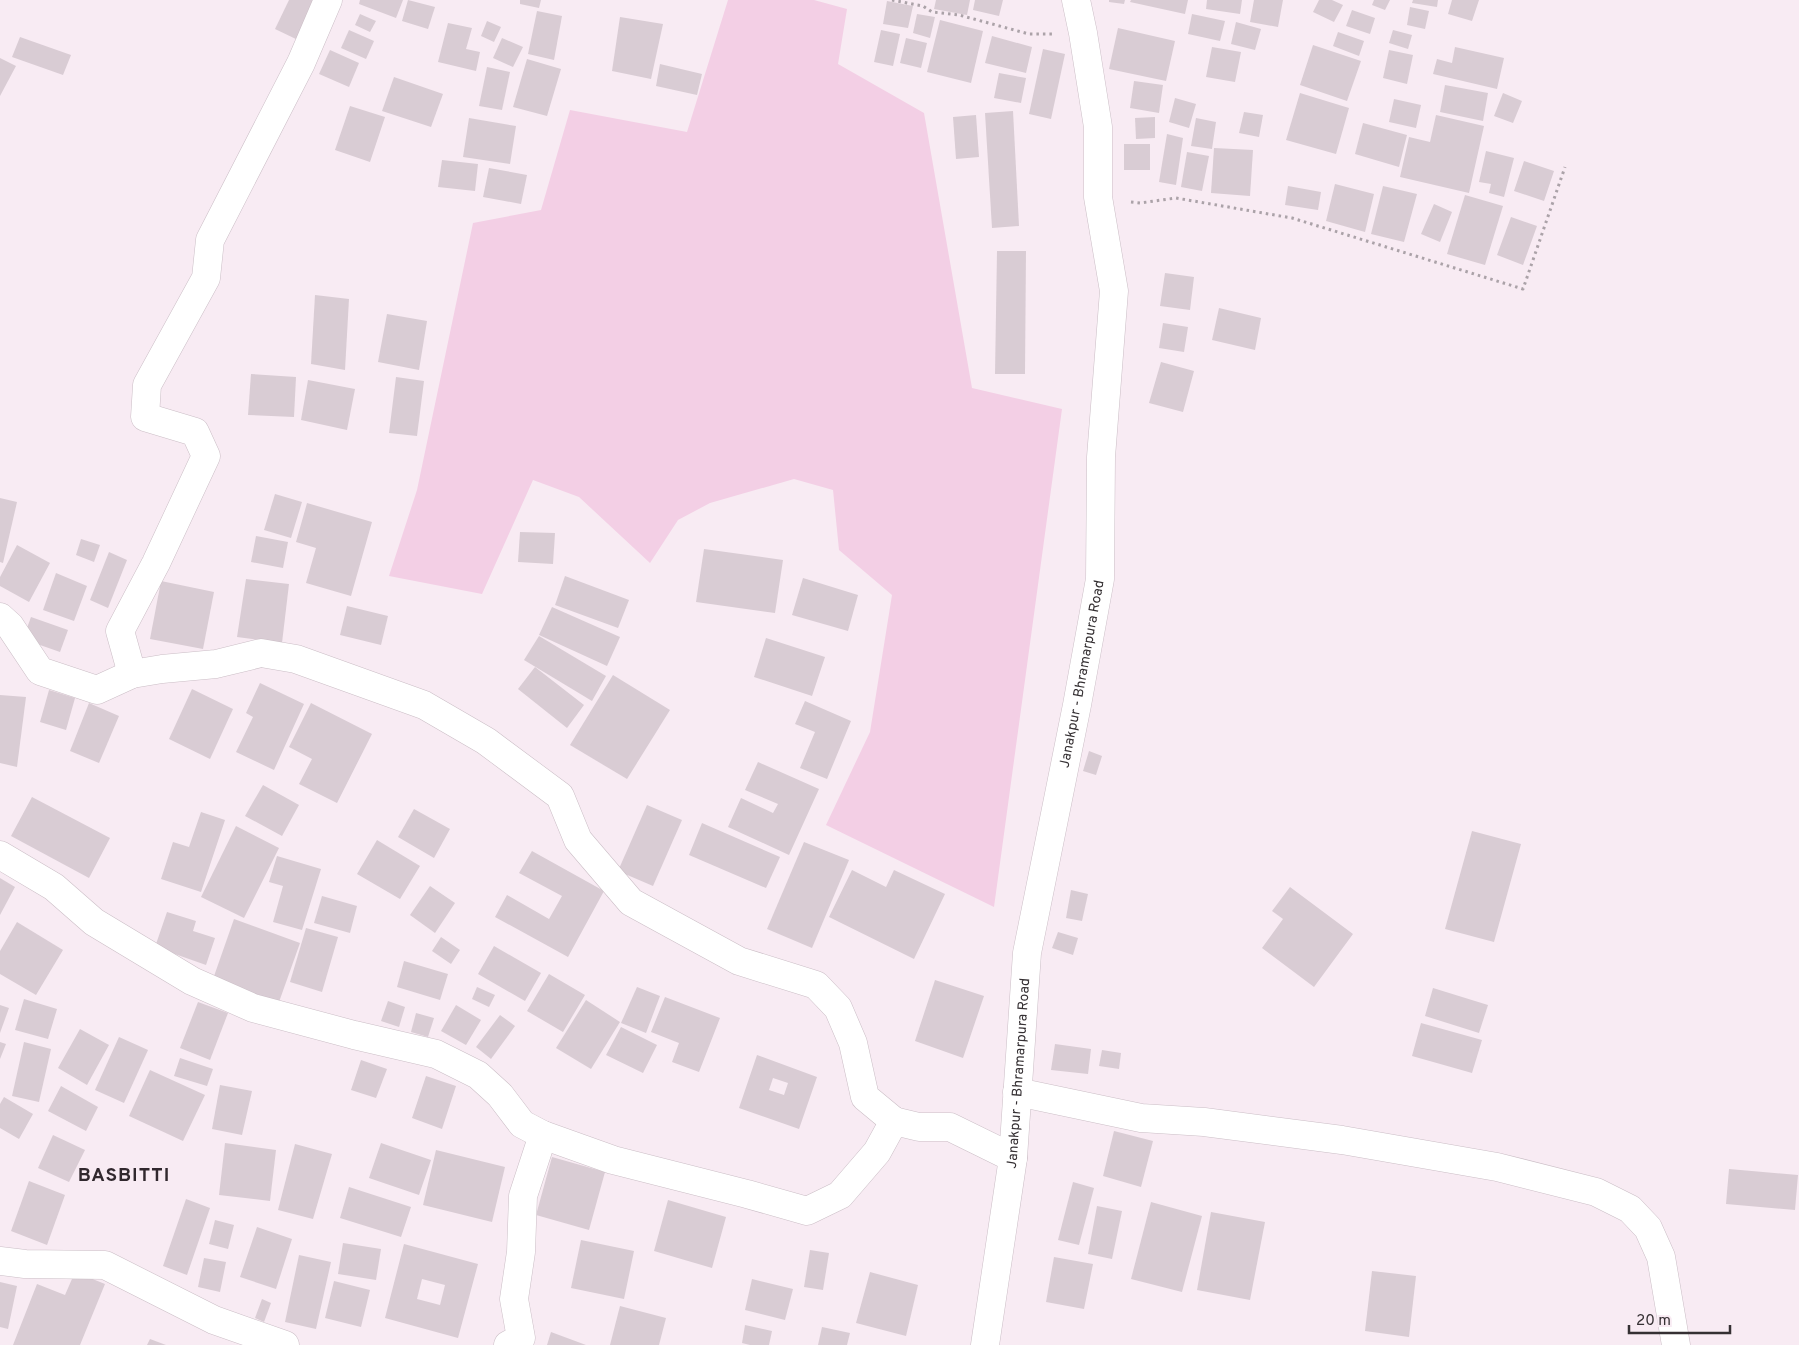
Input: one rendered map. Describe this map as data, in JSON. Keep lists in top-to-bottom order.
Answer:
{
  "streets": {
    "street": ["Janakpur - Bhramarpura Road"]
  },
  "districts": ["BASBITTI"],
  "scale_bar": "20 m"
}
